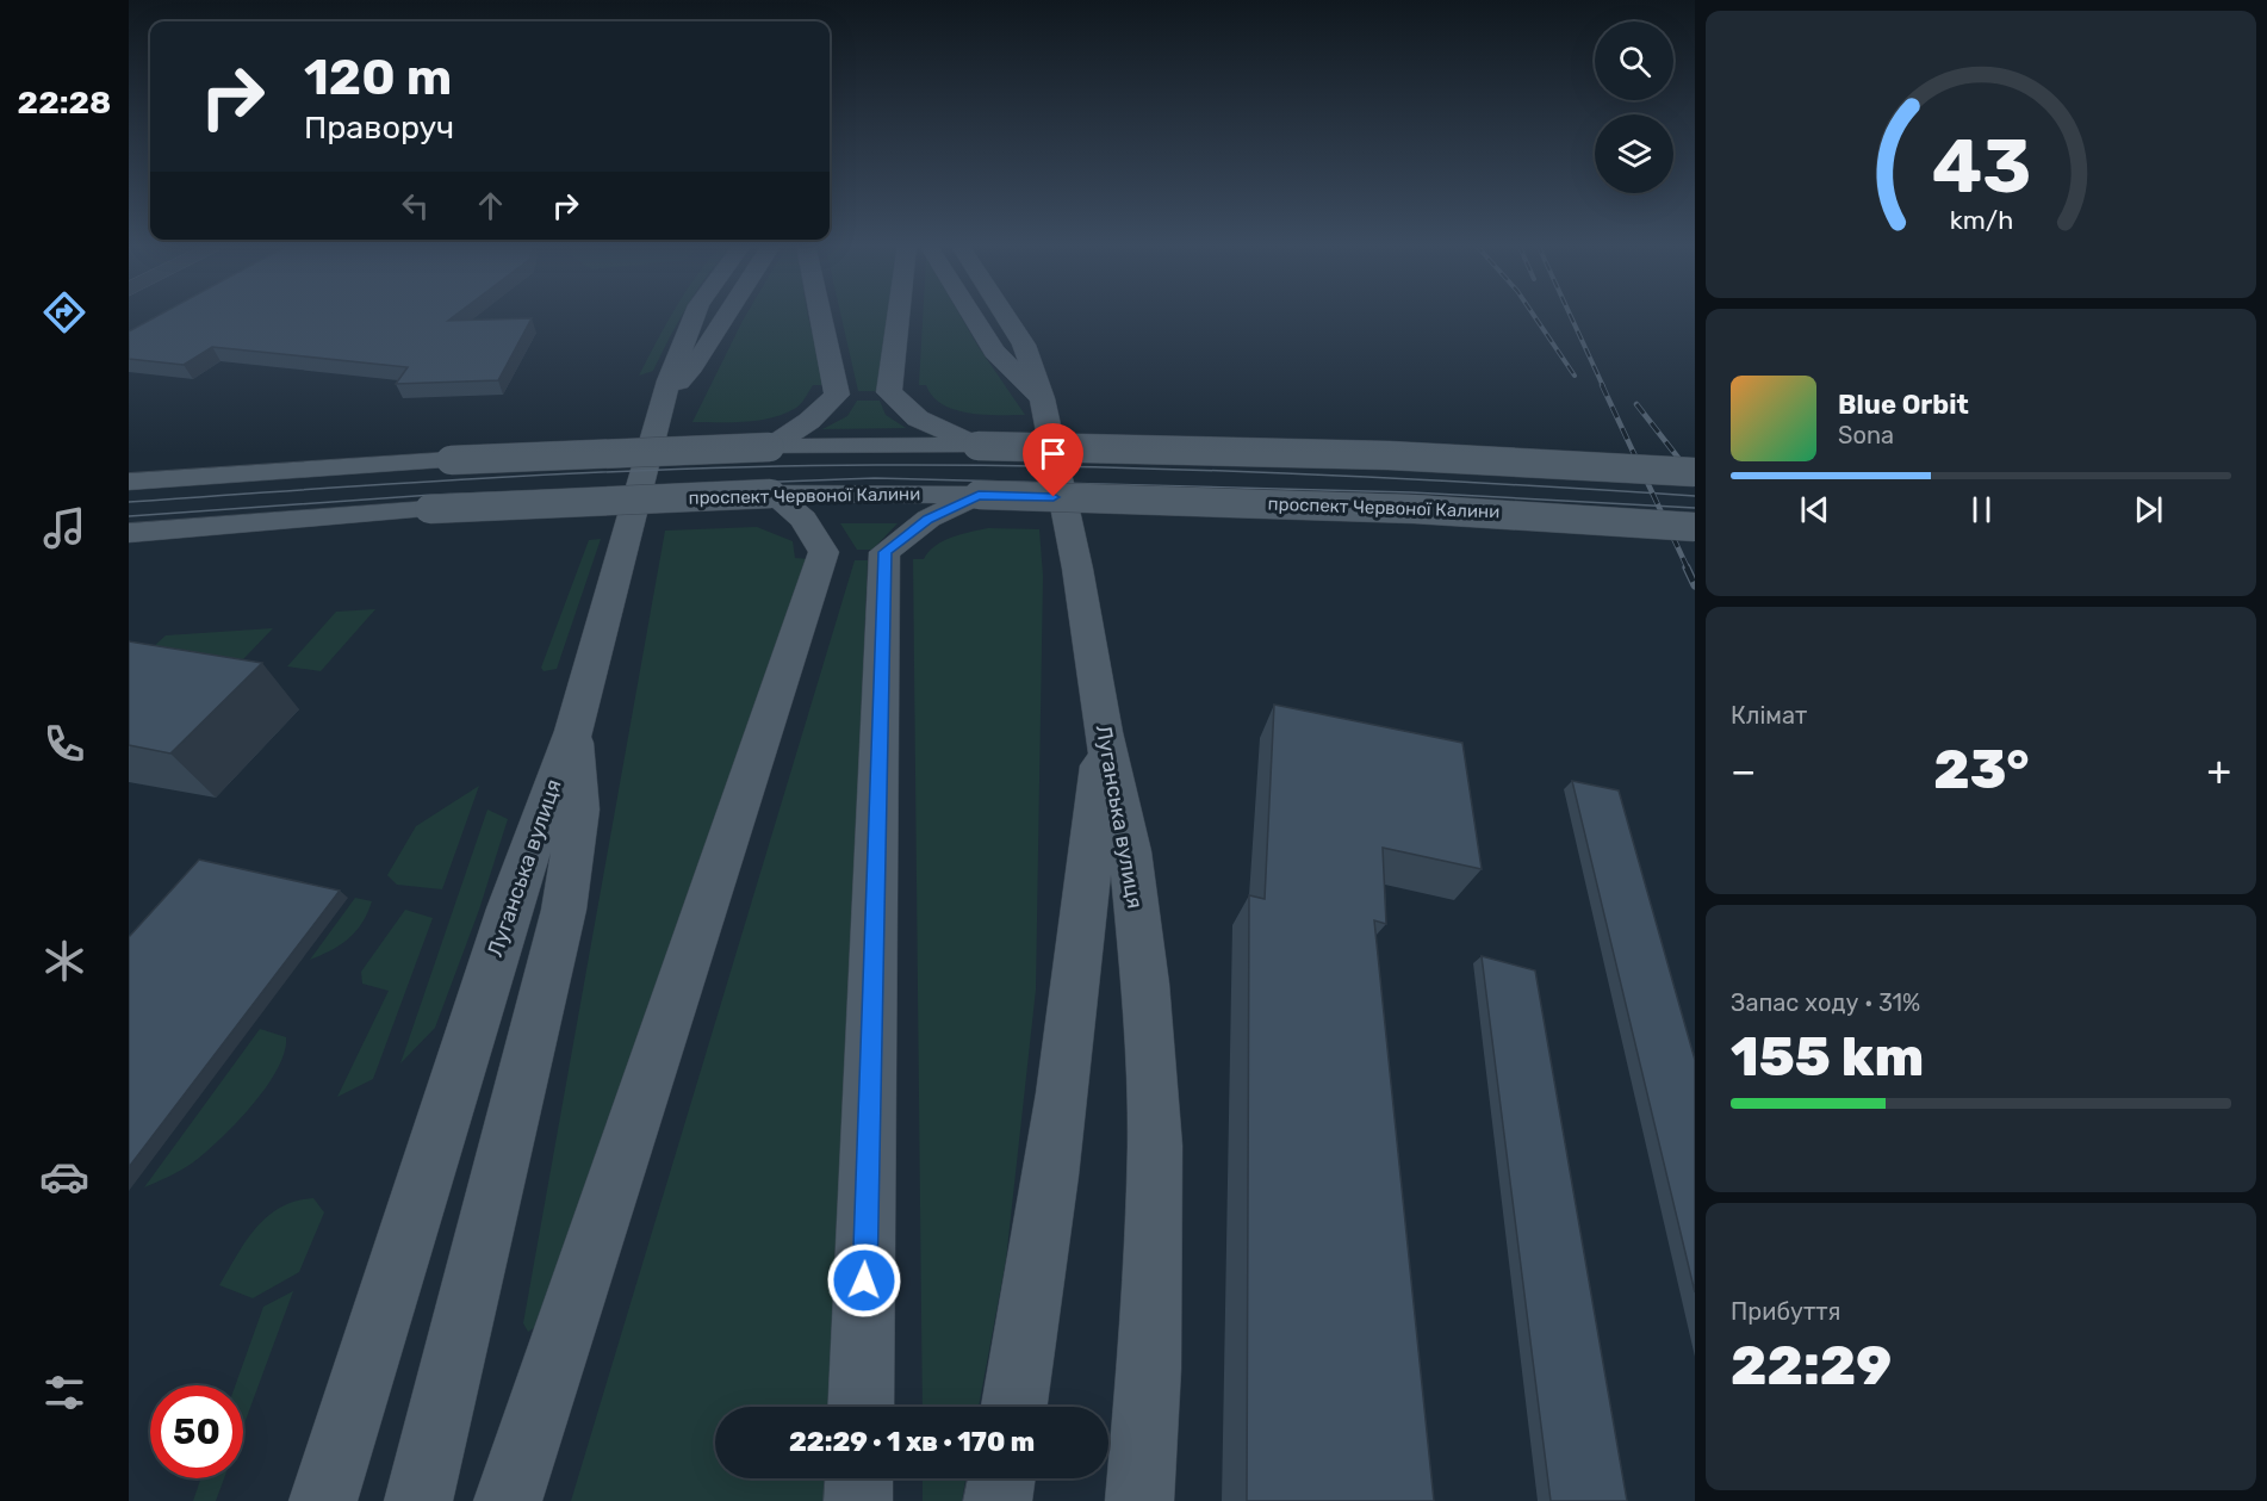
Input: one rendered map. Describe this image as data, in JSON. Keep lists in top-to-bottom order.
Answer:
{
  "streets": {
    "main road": ["проспект Червоної Калини", "Луганська вулиця"]
  },
  "page": {
    "tabs": "22:28",
    "turn": ["120 m", "Праворуч"],
    "song": ["Blue Orbit", "Sona"],
    "tile": [
      "Клімат",
      ["Запас ходу · 31%", "155 km"],
      ["Прибуття", "22:29"]
    ],
    "heat": ["−", "23°", "+"],
    "limit": "50",
    "trip": "22:29 · 1 хв · 170 m",
    "gauge": ["43", "km/h"]
  }
}
